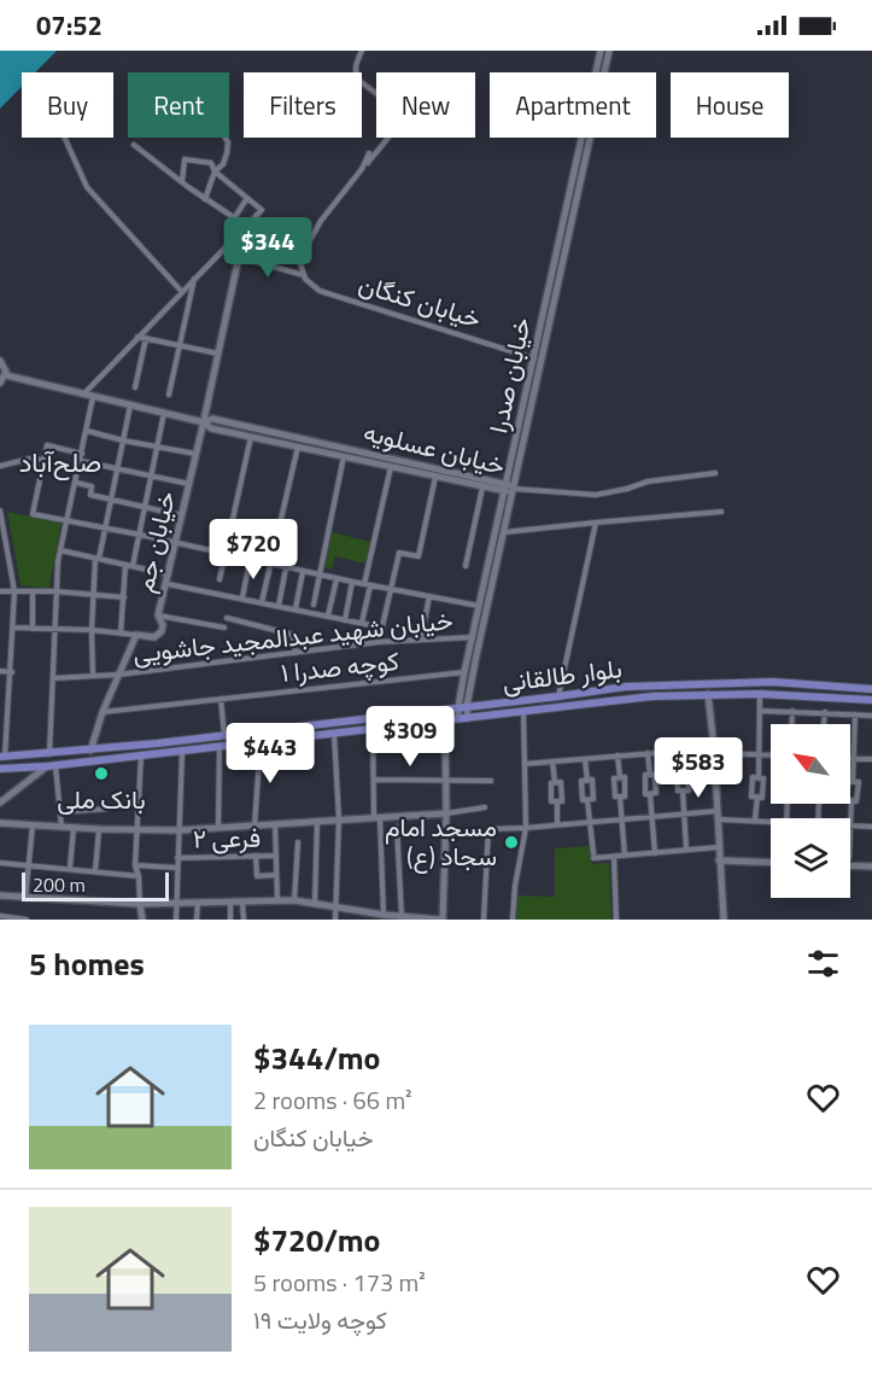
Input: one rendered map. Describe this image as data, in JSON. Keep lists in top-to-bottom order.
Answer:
{
  "streets": {
    "main road": ["بلوار طالقانی"],
    "street": [
      "خیابان کنگان",
      "خیابان صدرا",
      "خیابان عسلویه",
      "خیابان جم",
      "خیابان شهید عبدالمجید جاشویی",
      "کوچه صدرا ۱",
      "فرعی ۲"
    ]
  },
  "crossings": [
    ["خیابان کنگان", "خیابان صدرا"],
    ["خیابان صدرا", "خیابان عسلویه"],
    ["خیابان صدرا", "خیابان شهید عبدالمجید جاشویی"],
    ["خیابان صدرا", "کوچه صدرا ۱"],
    ["خیابان صدرا", "بلوار طالقانی"],
    ["خیابان عسلویه", "خیابان جم"]
  ],
  "districts": ["صلح‌آباد"],
  "places": ["بانک ملی", "مسجد امام سجاد (ع)"],
  "scale_bar": "200 m",
  "north": "top left",
  "page": {
    "status": "07:52",
    "chip": [
      "Buy",
      "Rent",
      "Filters",
      "New",
      "Apartment",
      "House"
    ],
    "price": [
      "$344",
      "$720",
      "$309",
      "$443",
      "$583"
    ],
    "scale": "200 m",
    "heading": "5 homes",
    "list": [
      {
        "name": "$344/mo",
        "note": "2 rooms · 66 m² · خیابان کنگان"
      },
      {
        "name": "$720/mo",
        "note": "5 rooms · 173 m² · کوچه ولایت ۱۹"
      }
    ]
  }
}
